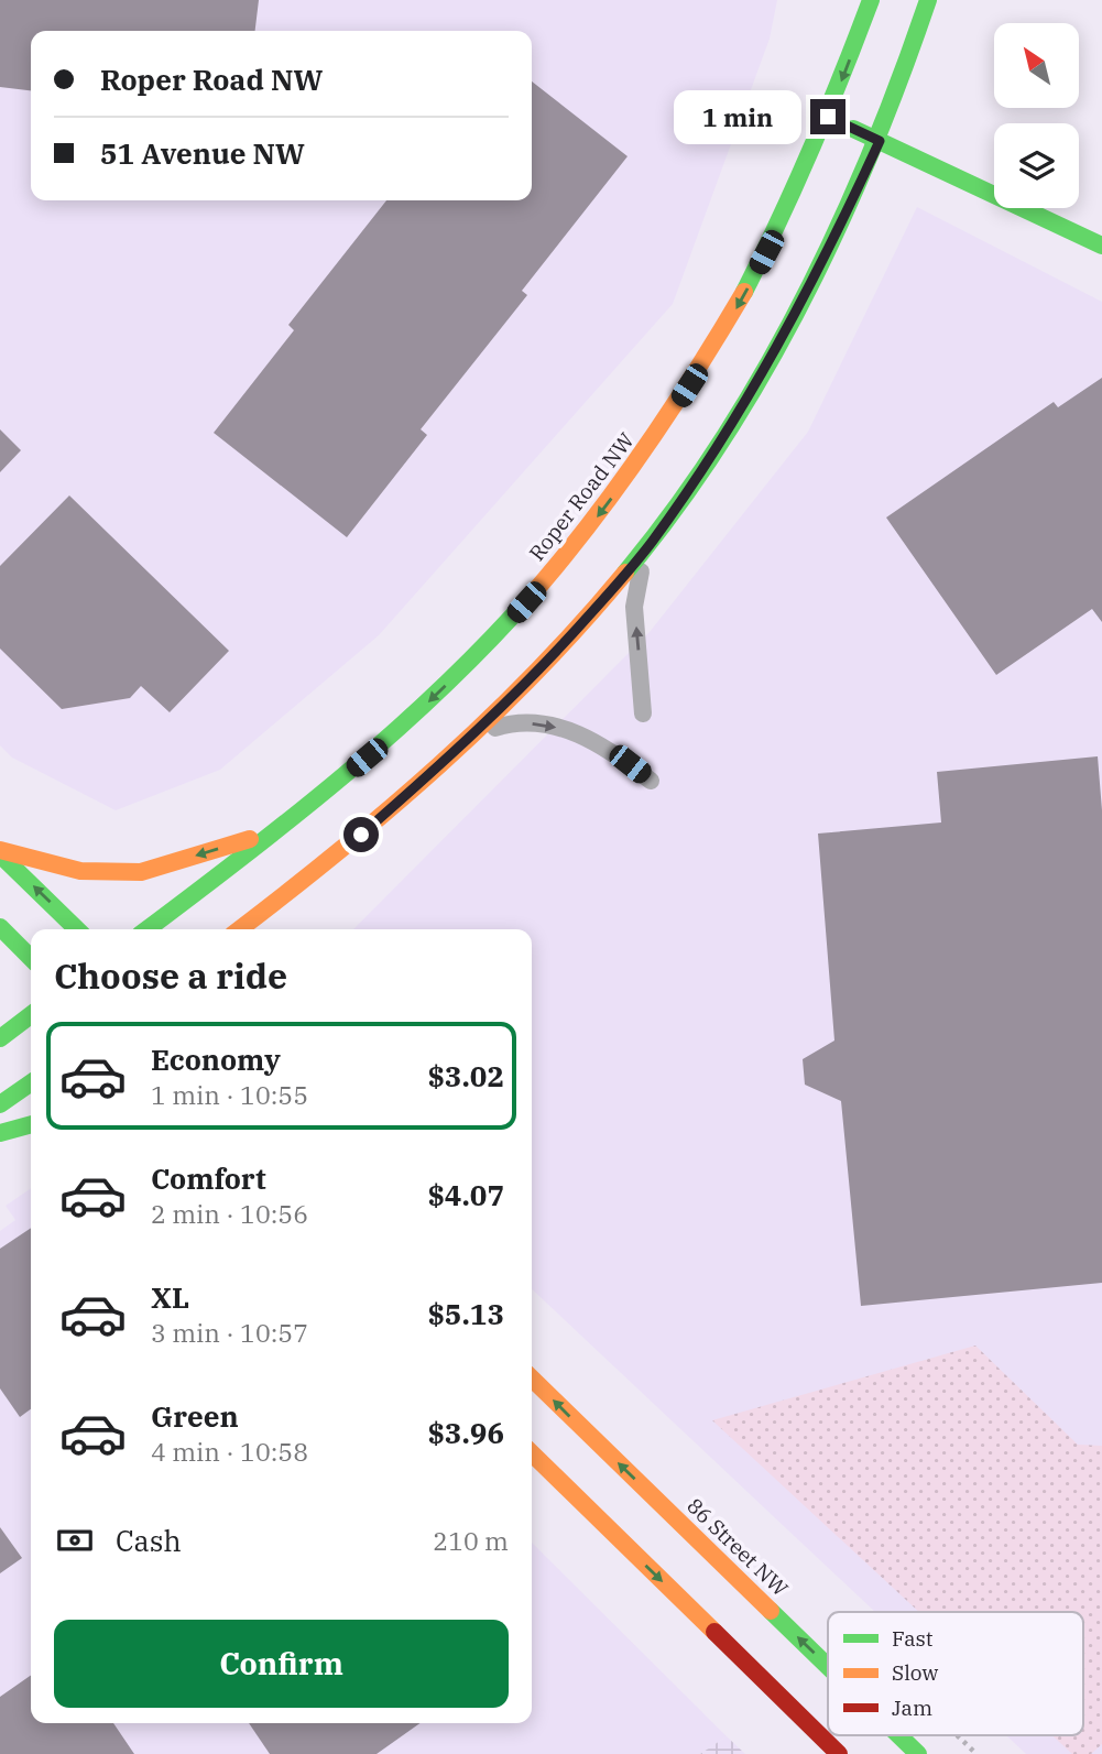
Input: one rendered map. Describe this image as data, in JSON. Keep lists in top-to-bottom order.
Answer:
{
  "streets": {
    "main road": ["Roper Road NW", "86 Street NW"]
  },
  "legend": ["Fast", "Slow", "Jam"],
  "north": "top left",
  "page": {
    "banner": ["Roper Road NW", "51 Avenue NW"],
    "bubble": "1 min",
    "heading": "Choose a ride",
    "list": [
      {
        "name": "Economy",
        "note": "1 min · 10:55",
        "value": "$3.02"
      },
      {
        "name": "Comfort",
        "note": "2 min · 10:56",
        "value": "$4.07"
      },
      {
        "name": "XL",
        "note": "3 min · 10:57",
        "value": "$5.13"
      },
      {
        "name": "Green",
        "note": "4 min · 10:58",
        "value": "$3.96"
      }
    ],
    "pay": ["Cash", "210 m"],
    "buttons": "Confirm"
  }
}
